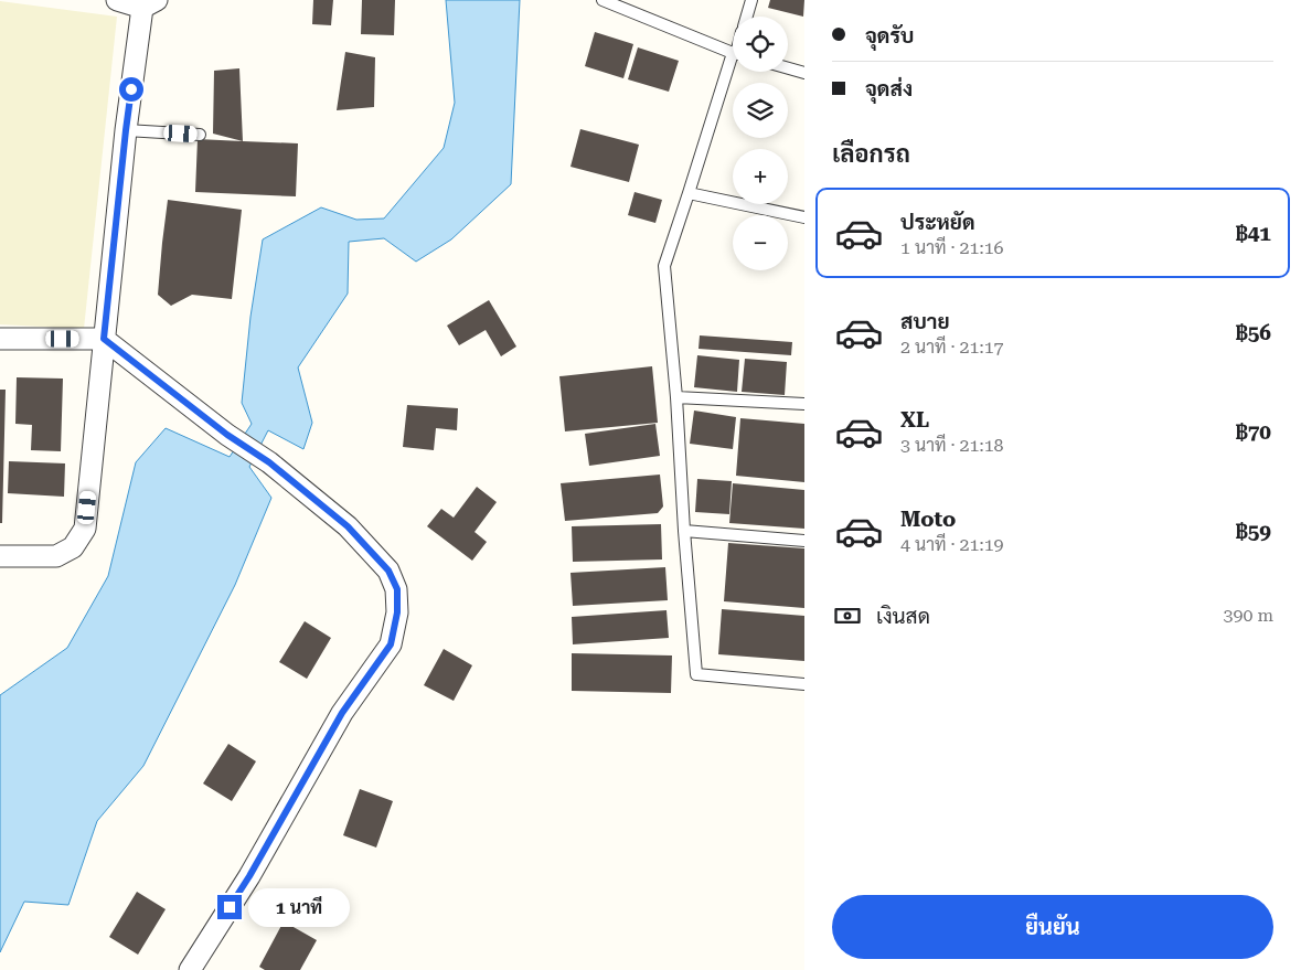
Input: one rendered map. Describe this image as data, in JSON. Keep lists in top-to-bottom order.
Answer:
{
  "page": {
    "banner": ["จุดรับ", "จุดส่ง"],
    "map_buttons": ["+", "−"],
    "heading": "เลือกรถ",
    "list": [
      {
        "name": "ประหยัด",
        "note": "1 นาที · 21:16",
        "value": "฿41"
      },
      {
        "name": "สบาย",
        "note": "2 นาที · 21:17",
        "value": "฿56"
      },
      {
        "name": "XL",
        "note": "3 นาที · 21:18",
        "value": "฿70"
      },
      {
        "name": "Moto",
        "note": "4 นาที · 21:19",
        "value": "฿59"
      }
    ],
    "pay": ["เงินสด", "390 m"],
    "buttons": "ยืนยัน",
    "bubble": "1 นาที"
  }
}
